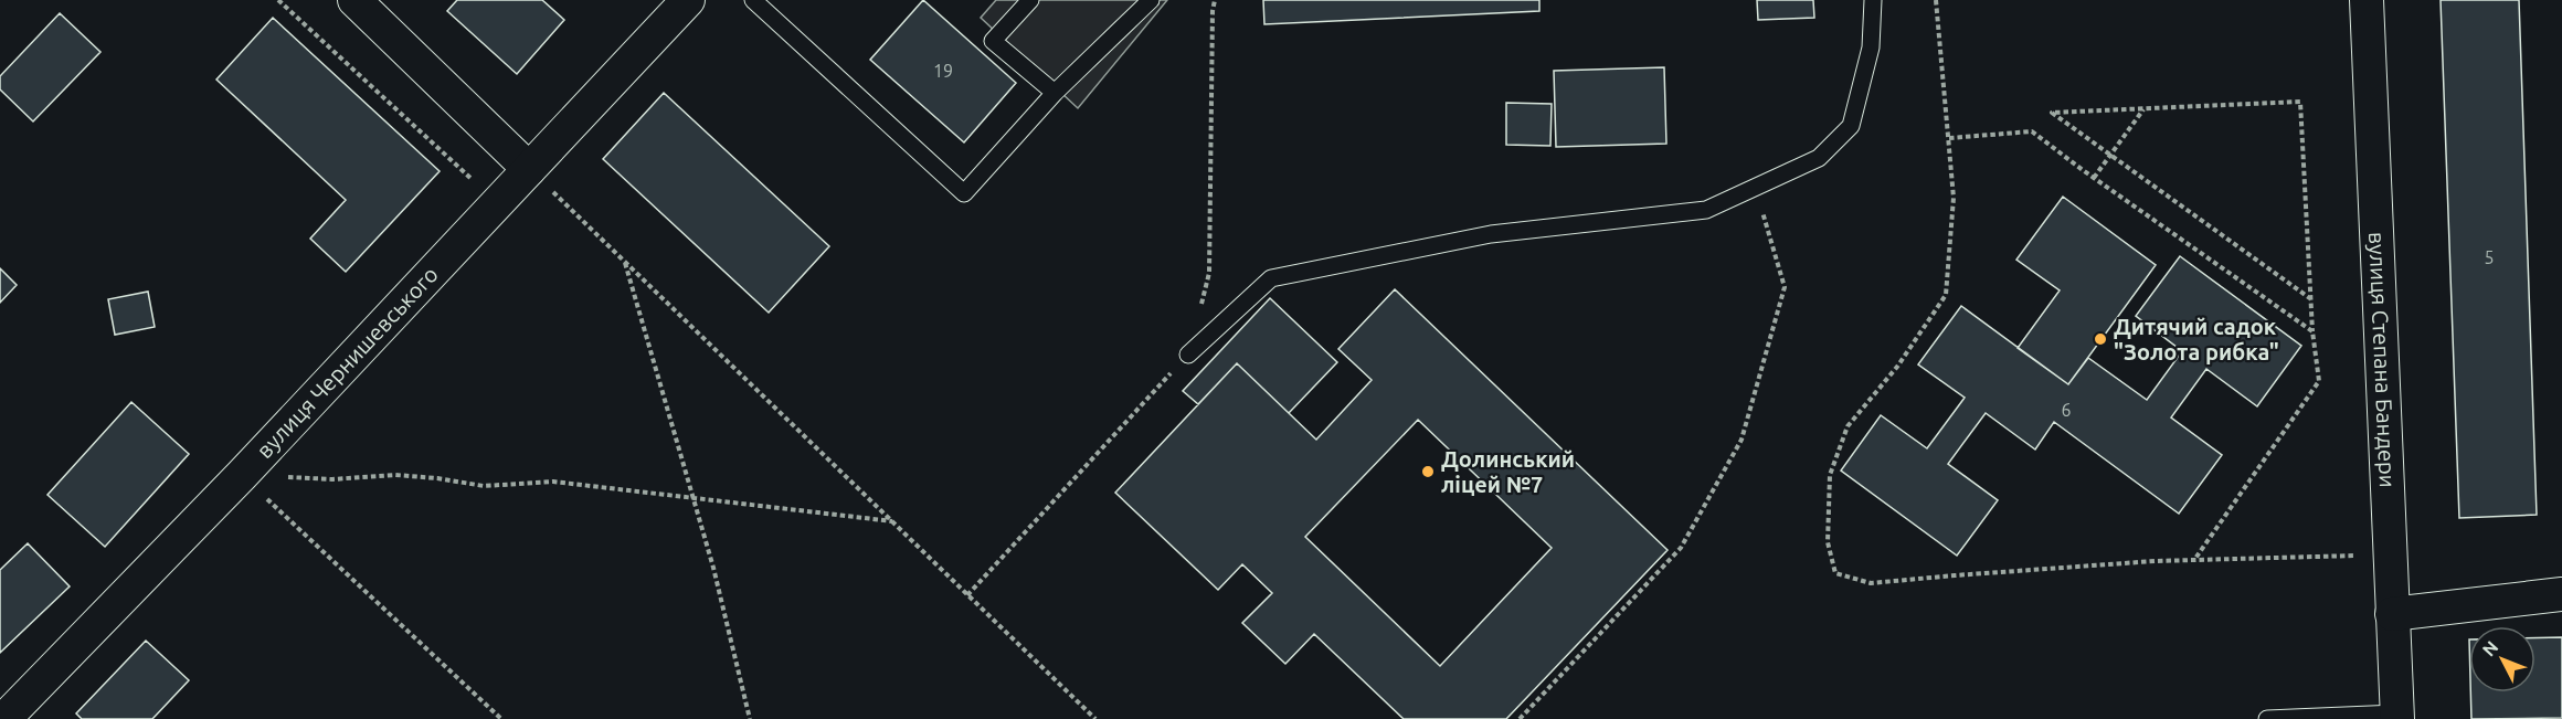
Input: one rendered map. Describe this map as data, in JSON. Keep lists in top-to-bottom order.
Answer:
{
  "streets": {
    "street": ["вулиця Степана Бандери", "вулиця Чернишевського"]
  },
  "places": ["Дитячий садок \"Золота рибка\"", "Долинський ліцей №7"],
  "house_numbers": ["19", "5", "6"],
  "north": "top left"
}
